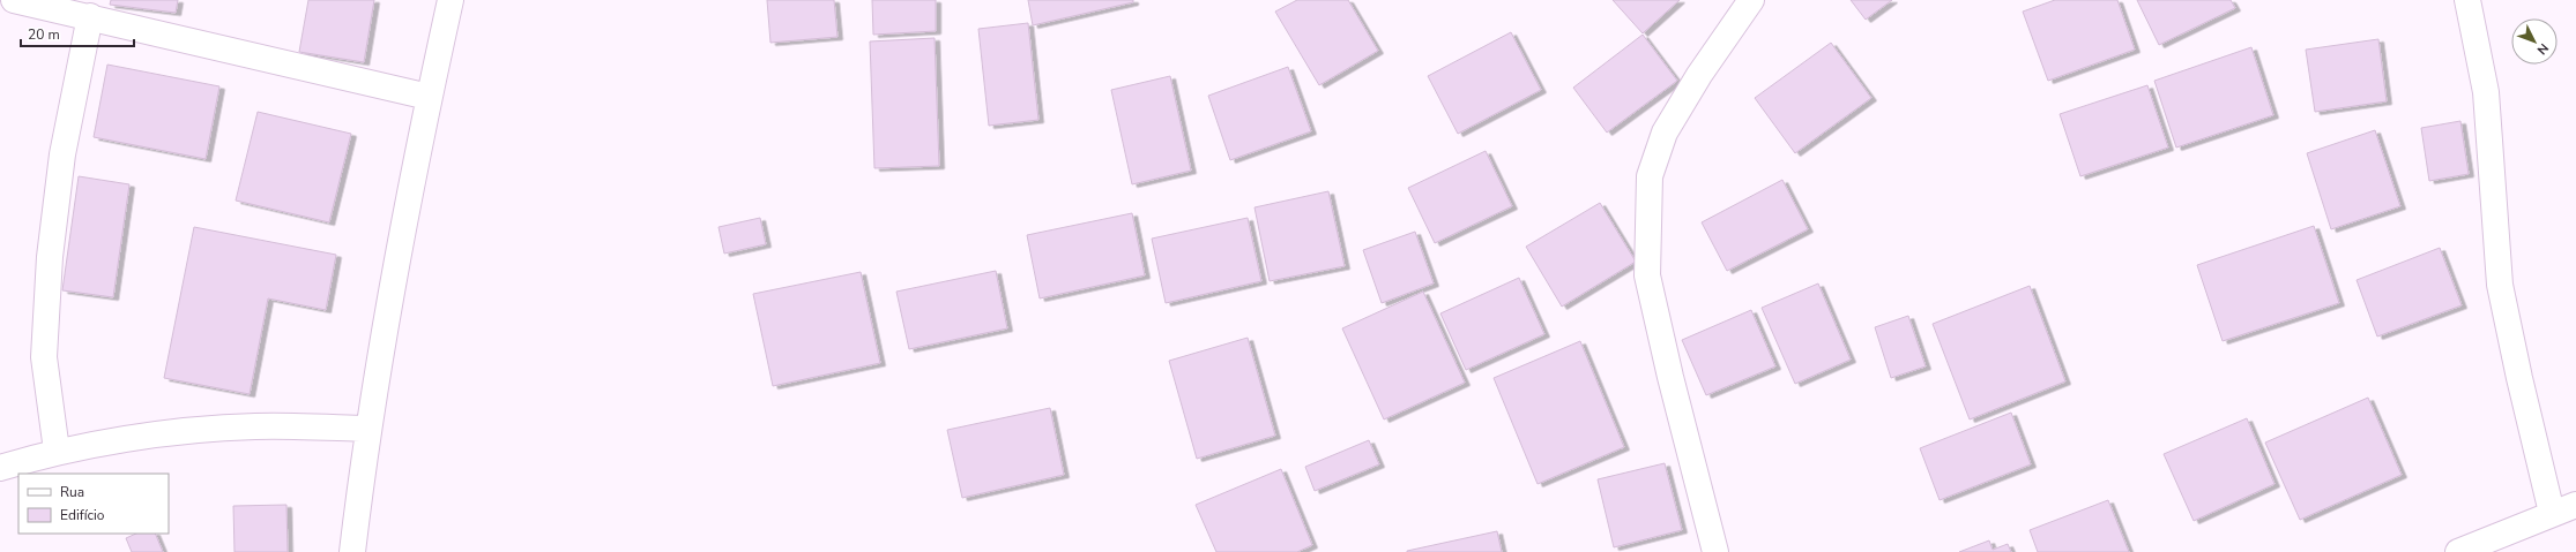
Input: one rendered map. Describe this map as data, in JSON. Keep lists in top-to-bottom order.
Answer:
{
  "legend": ["Rua", "Edifício"],
  "scale_bar": "20 m",
  "north": "bottom right"
}
